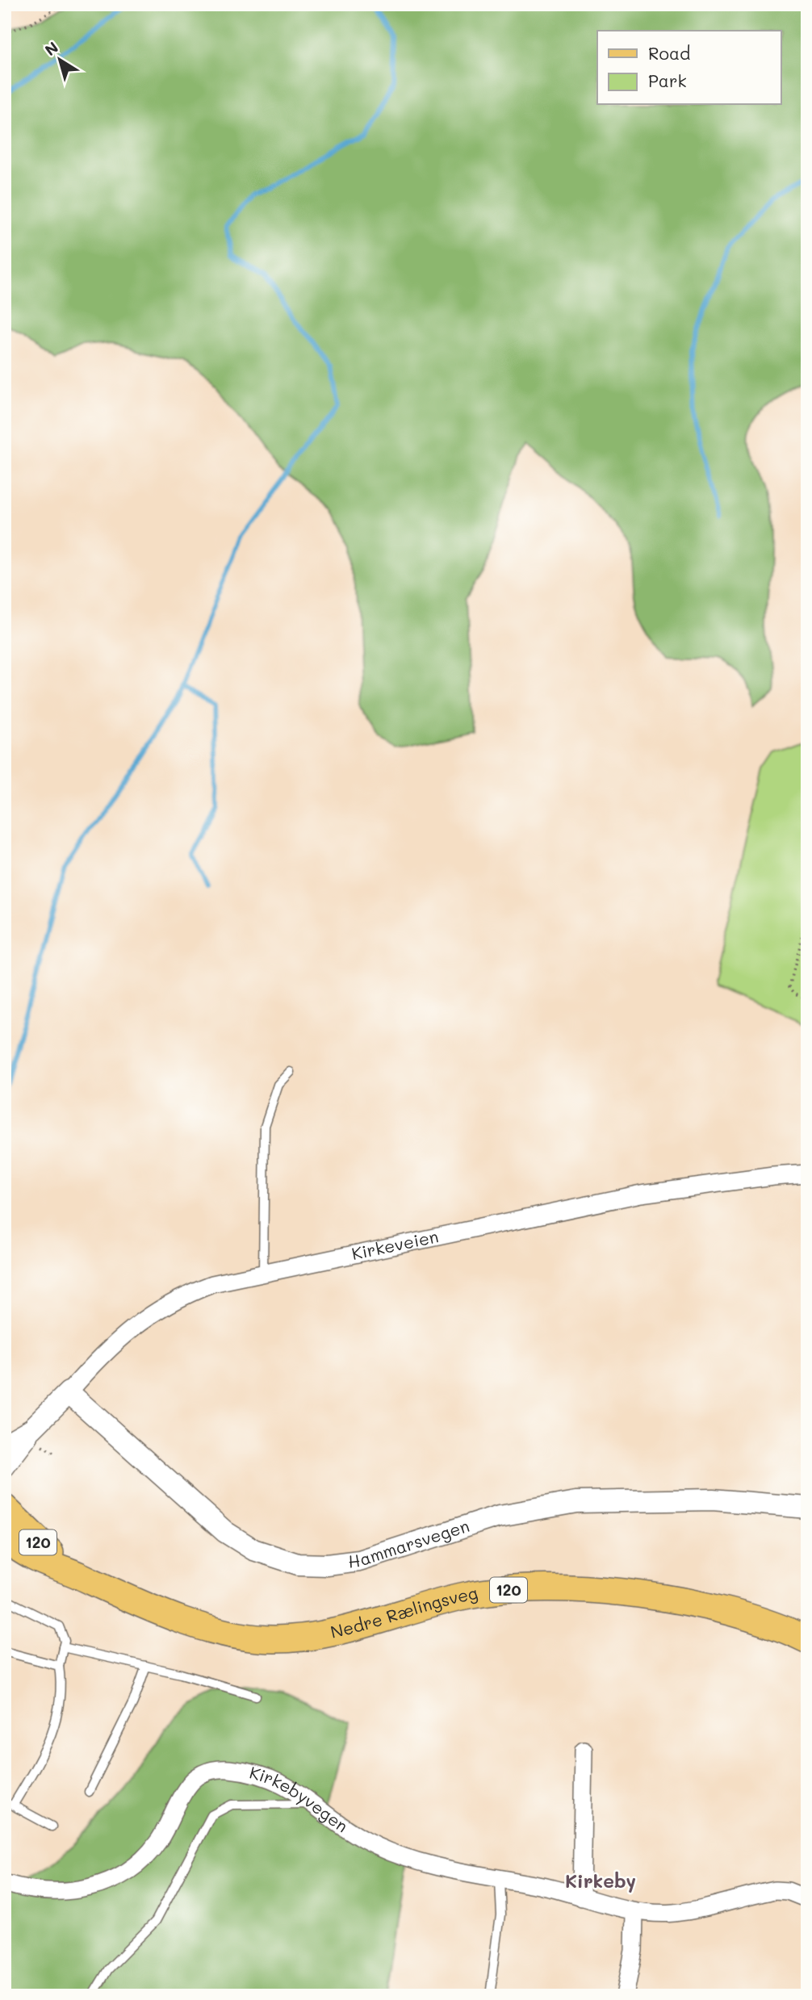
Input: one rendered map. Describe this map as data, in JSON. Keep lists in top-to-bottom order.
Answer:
{
  "streets": {
    "main road": ["120", "Nedre Rælingsveg"],
    "street": ["Kirkeveien", "Hammarsvegen", "Kirkebyvegen"]
  },
  "crossings": [
    ["Kirkeveien", "Hammarsvegen"]
  ],
  "districts": ["Kirkeby"],
  "legend": ["Road", "Park"],
  "north": "top left"
}
